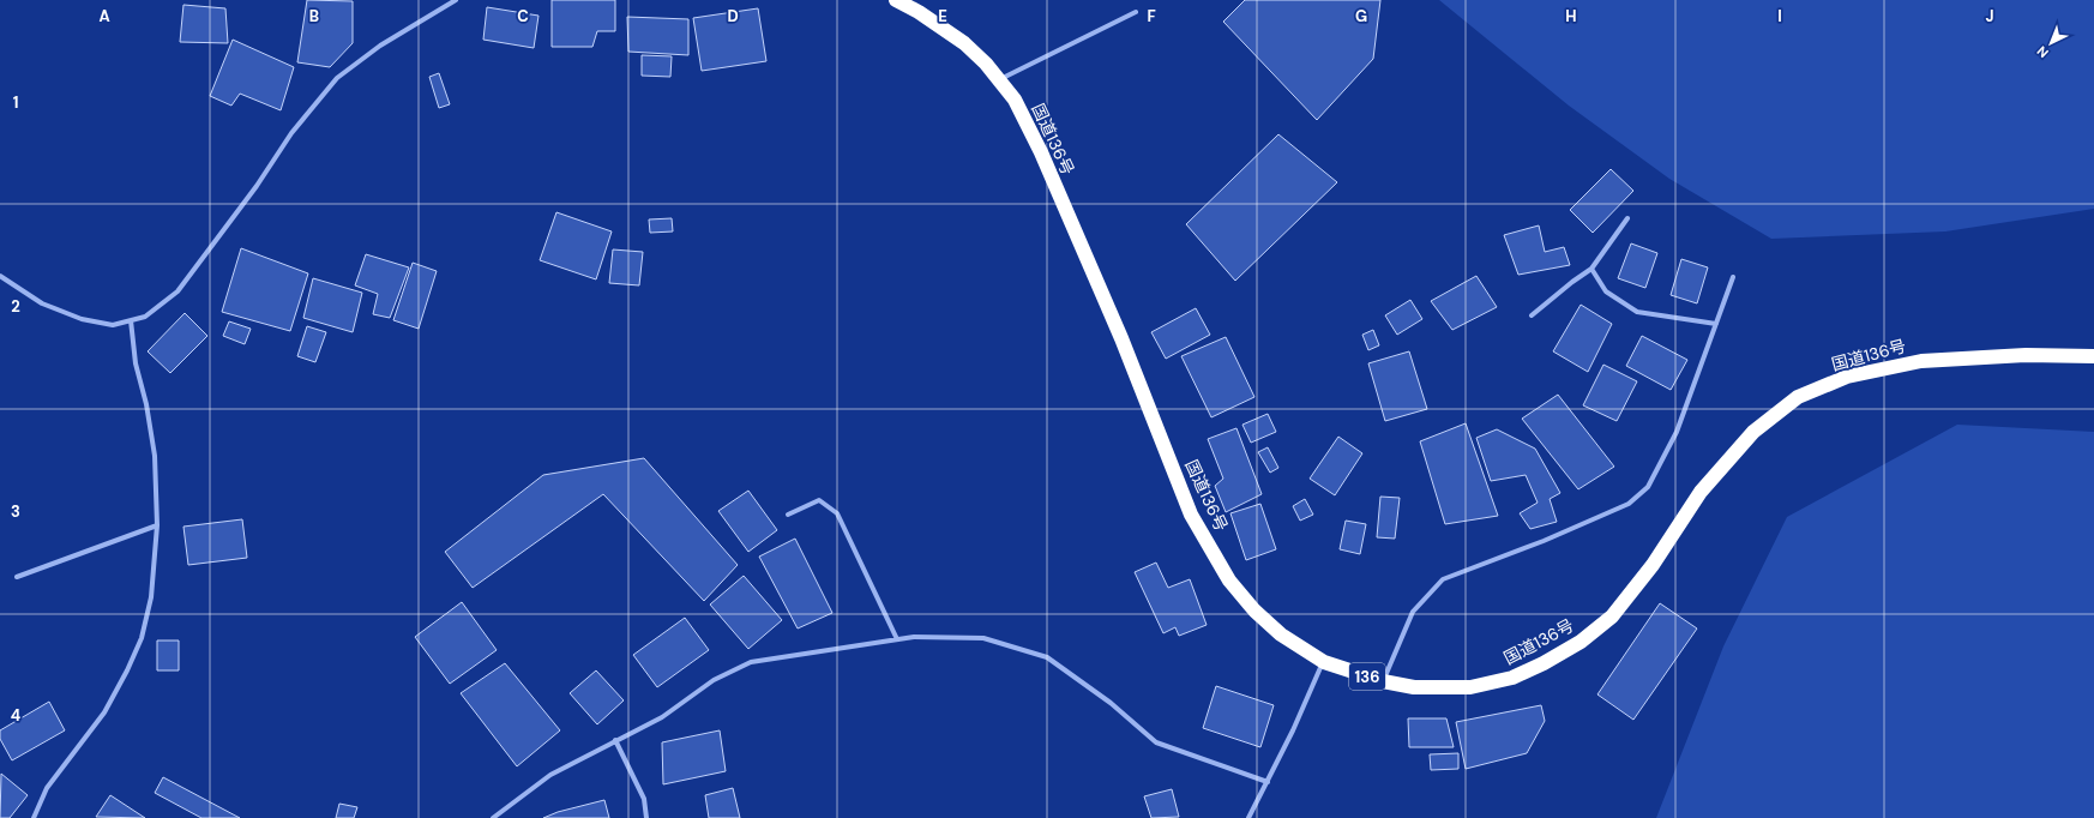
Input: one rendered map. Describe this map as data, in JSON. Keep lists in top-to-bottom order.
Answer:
{
  "streets": {
    "highway": ["国道136号", "136"]
  },
  "north": "bottom left",
  "grid": {
    "columns": [
      "A",
      "B",
      "C",
      "D",
      "E",
      "F",
      "G",
      "H",
      "I",
      "J"
    ],
    "rows": [
      "1",
      "2",
      "3",
      "4"
    ]
  }
}
